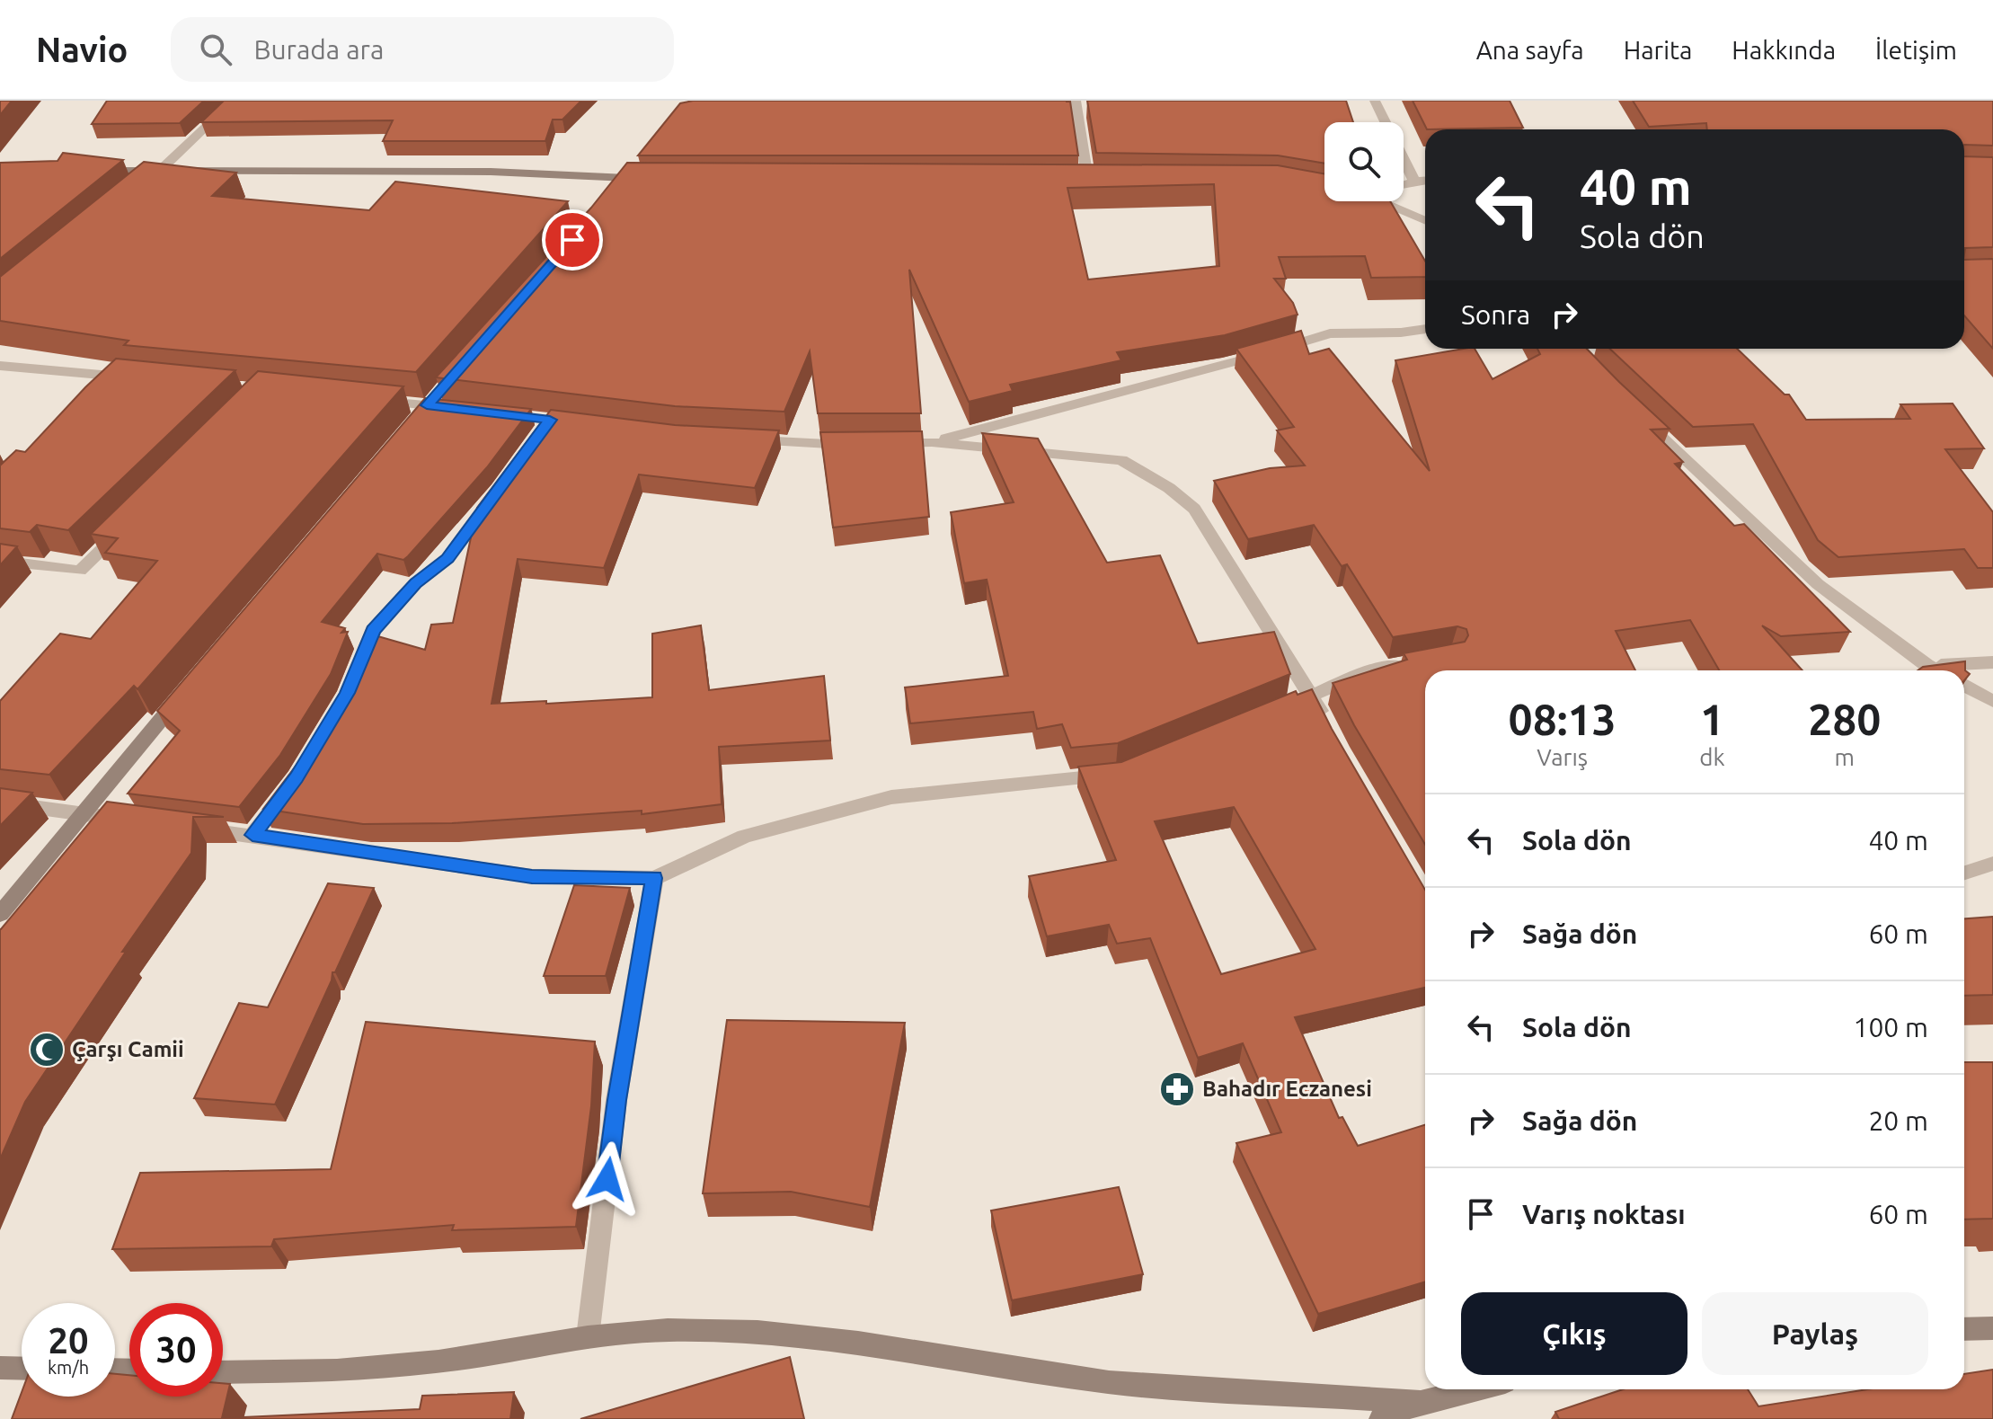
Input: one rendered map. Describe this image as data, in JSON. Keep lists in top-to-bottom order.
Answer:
{
  "places": {
    "mosque": ["Çarşı Camii"],
    "pharmacy": ["Bahadır Eczanesi"]
  },
  "page": {
    "header": "Navio",
    "search": "Burada ara",
    "nav": [
      "Ana sayfa",
      "Harita",
      "Hakkında",
      "İletişim"
    ],
    "turn": ["40 m", "Sola dön"],
    "then": "Sonra",
    "eta": [
      "08:13",
      "Varış",
      "1",
      "dk",
      "280",
      "m"
    ],
    "list": [
      {
        "name": "Sola dön",
        "value": "40 m"
      },
      {
        "name": "Sağa dön",
        "value": "60 m"
      },
      {
        "name": "Sola dön",
        "value": "100 m"
      },
      {
        "name": "Sağa dön",
        "value": "20 m"
      },
      {
        "name": "Varış noktası",
        "value": "60 m"
      }
    ],
    "buttons": ["Çıkış", "Paylaş"],
    "speed": "20 km/h",
    "limit": "30"
  }
}
